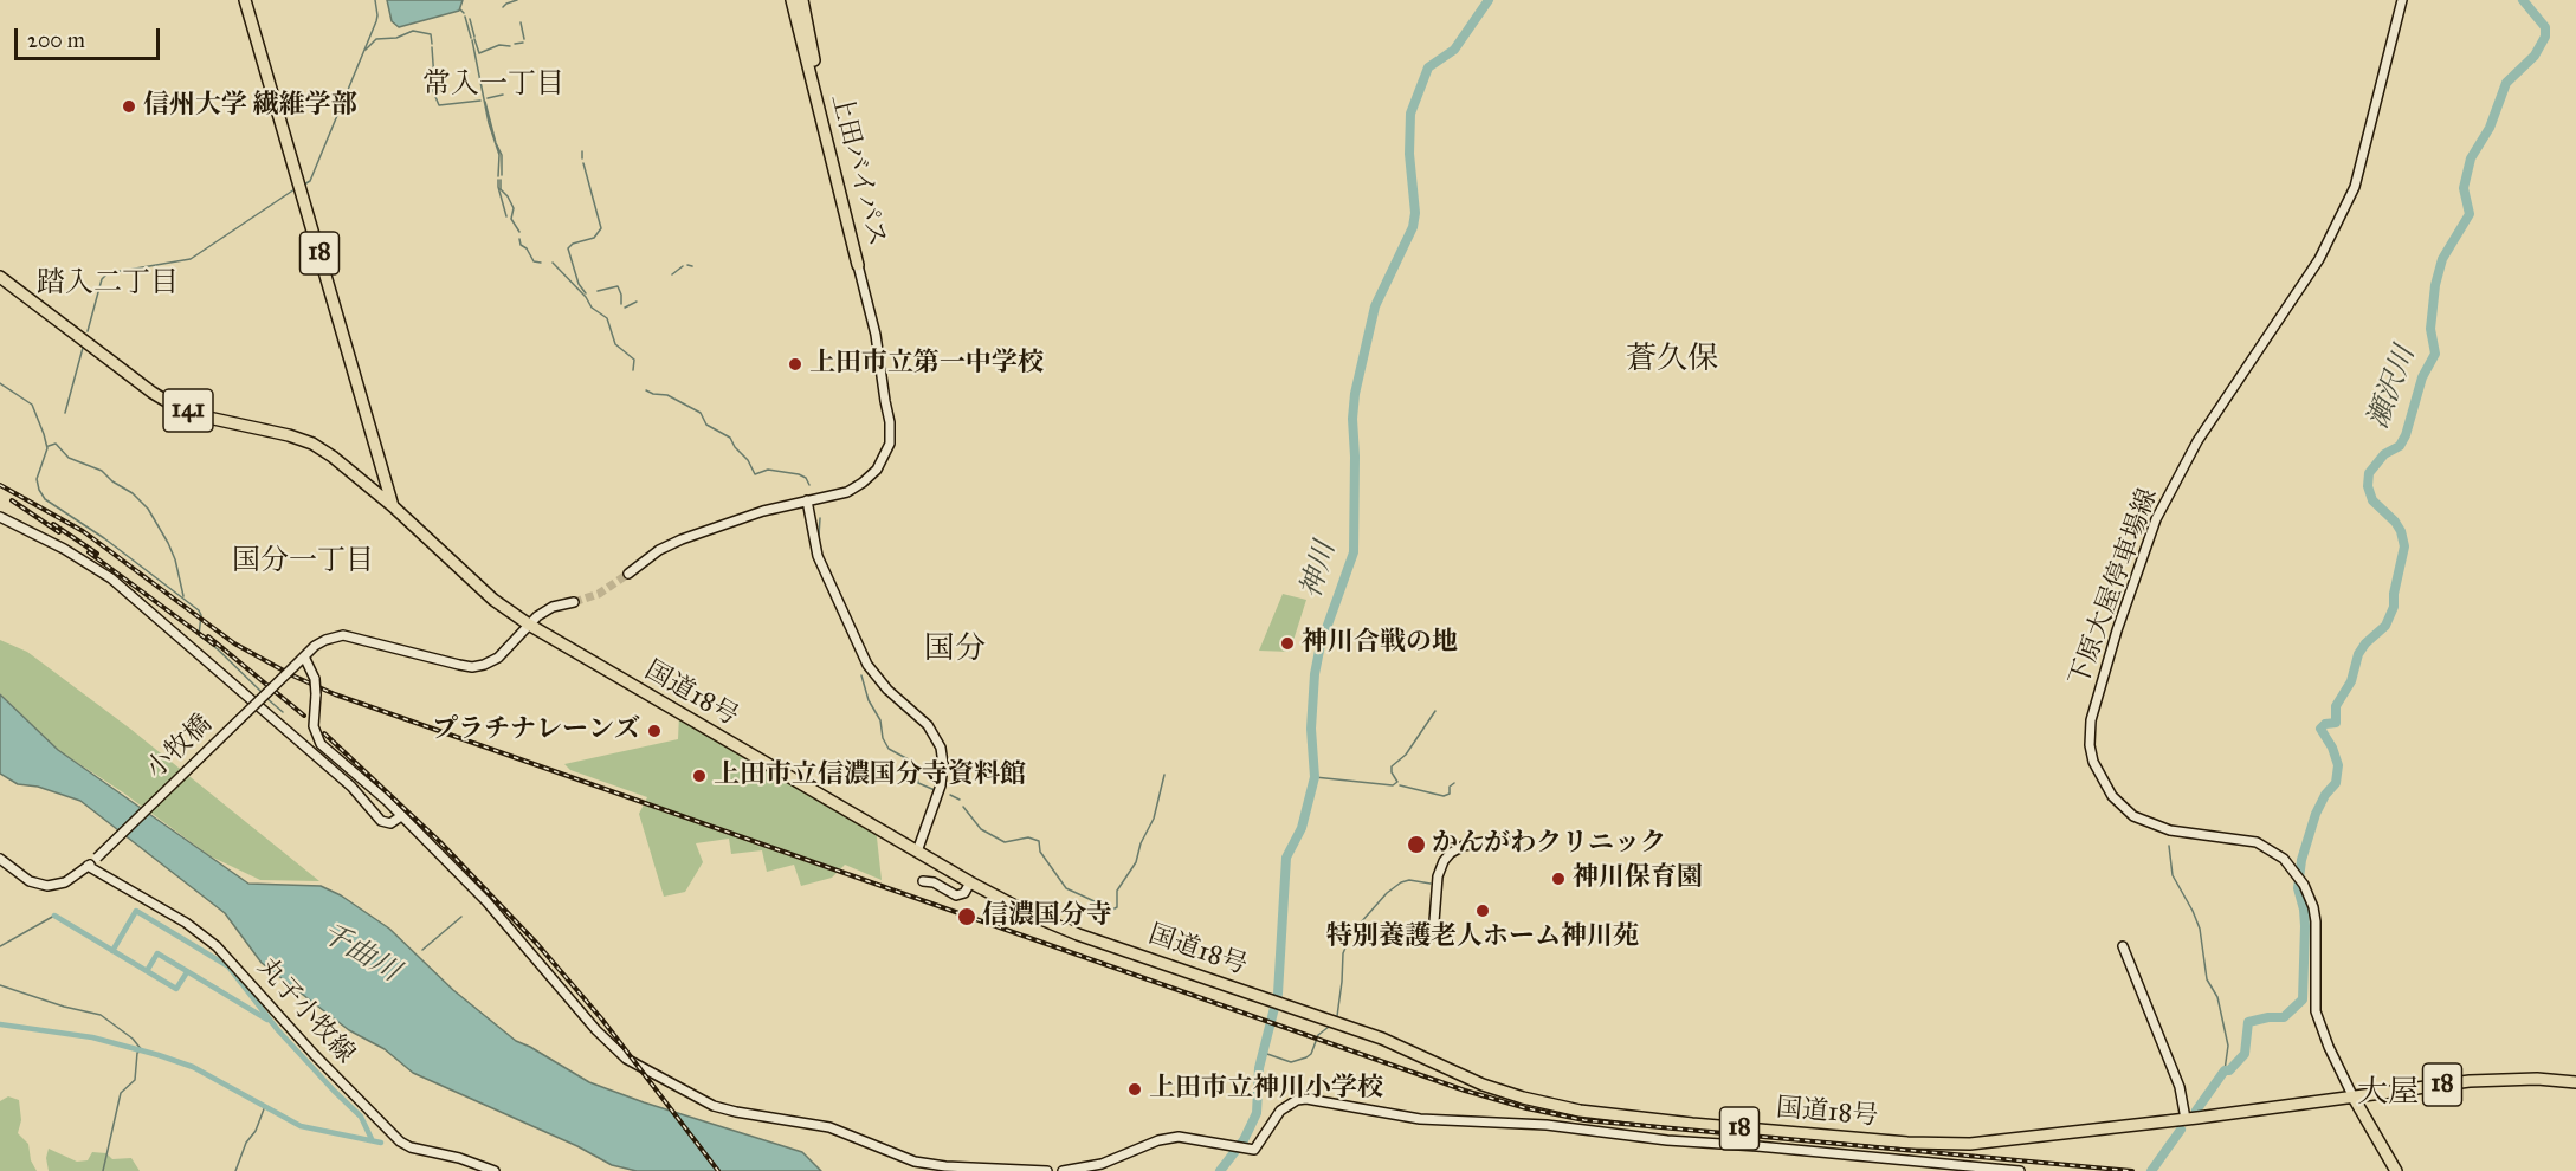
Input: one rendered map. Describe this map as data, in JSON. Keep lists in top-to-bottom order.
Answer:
{
  "streets": {
    "highway": [
      "上田バイパス",
      "18",
      "141",
      "国道18号"
    ],
    "street": ["下原大屋停車場線", "小牧橋", "丸子小牧線"]
  },
  "crossings": [
    ["18", "141"],
    ["18", "国道18号"],
    ["141", "国道18号"],
    ["下原大屋停車場線", "国道18号"],
    ["国道18号", "小牧橋"],
    ["小牧橋", "丸子小牧線"]
  ],
  "districts": [
    "常入一丁目",
    "踏入二丁目",
    "蒼久保",
    "国分一丁目",
    "国分",
    "大屋"
  ],
  "water": ["瀬沢川", "神川", "千曲川"],
  "places": [
    "信州大学 繊維学部",
    "上田市立第一中学校",
    "神川合戦の地",
    "プラチナレーンズ",
    "上田市立信濃国分寺資料館",
    "かんがわクリニック",
    "神川保育園",
    "特別養護老人ホーム神川苑",
    "信濃国分寺",
    "上田市立神川小学校"
  ],
  "scale_bar": "200 m"
}
